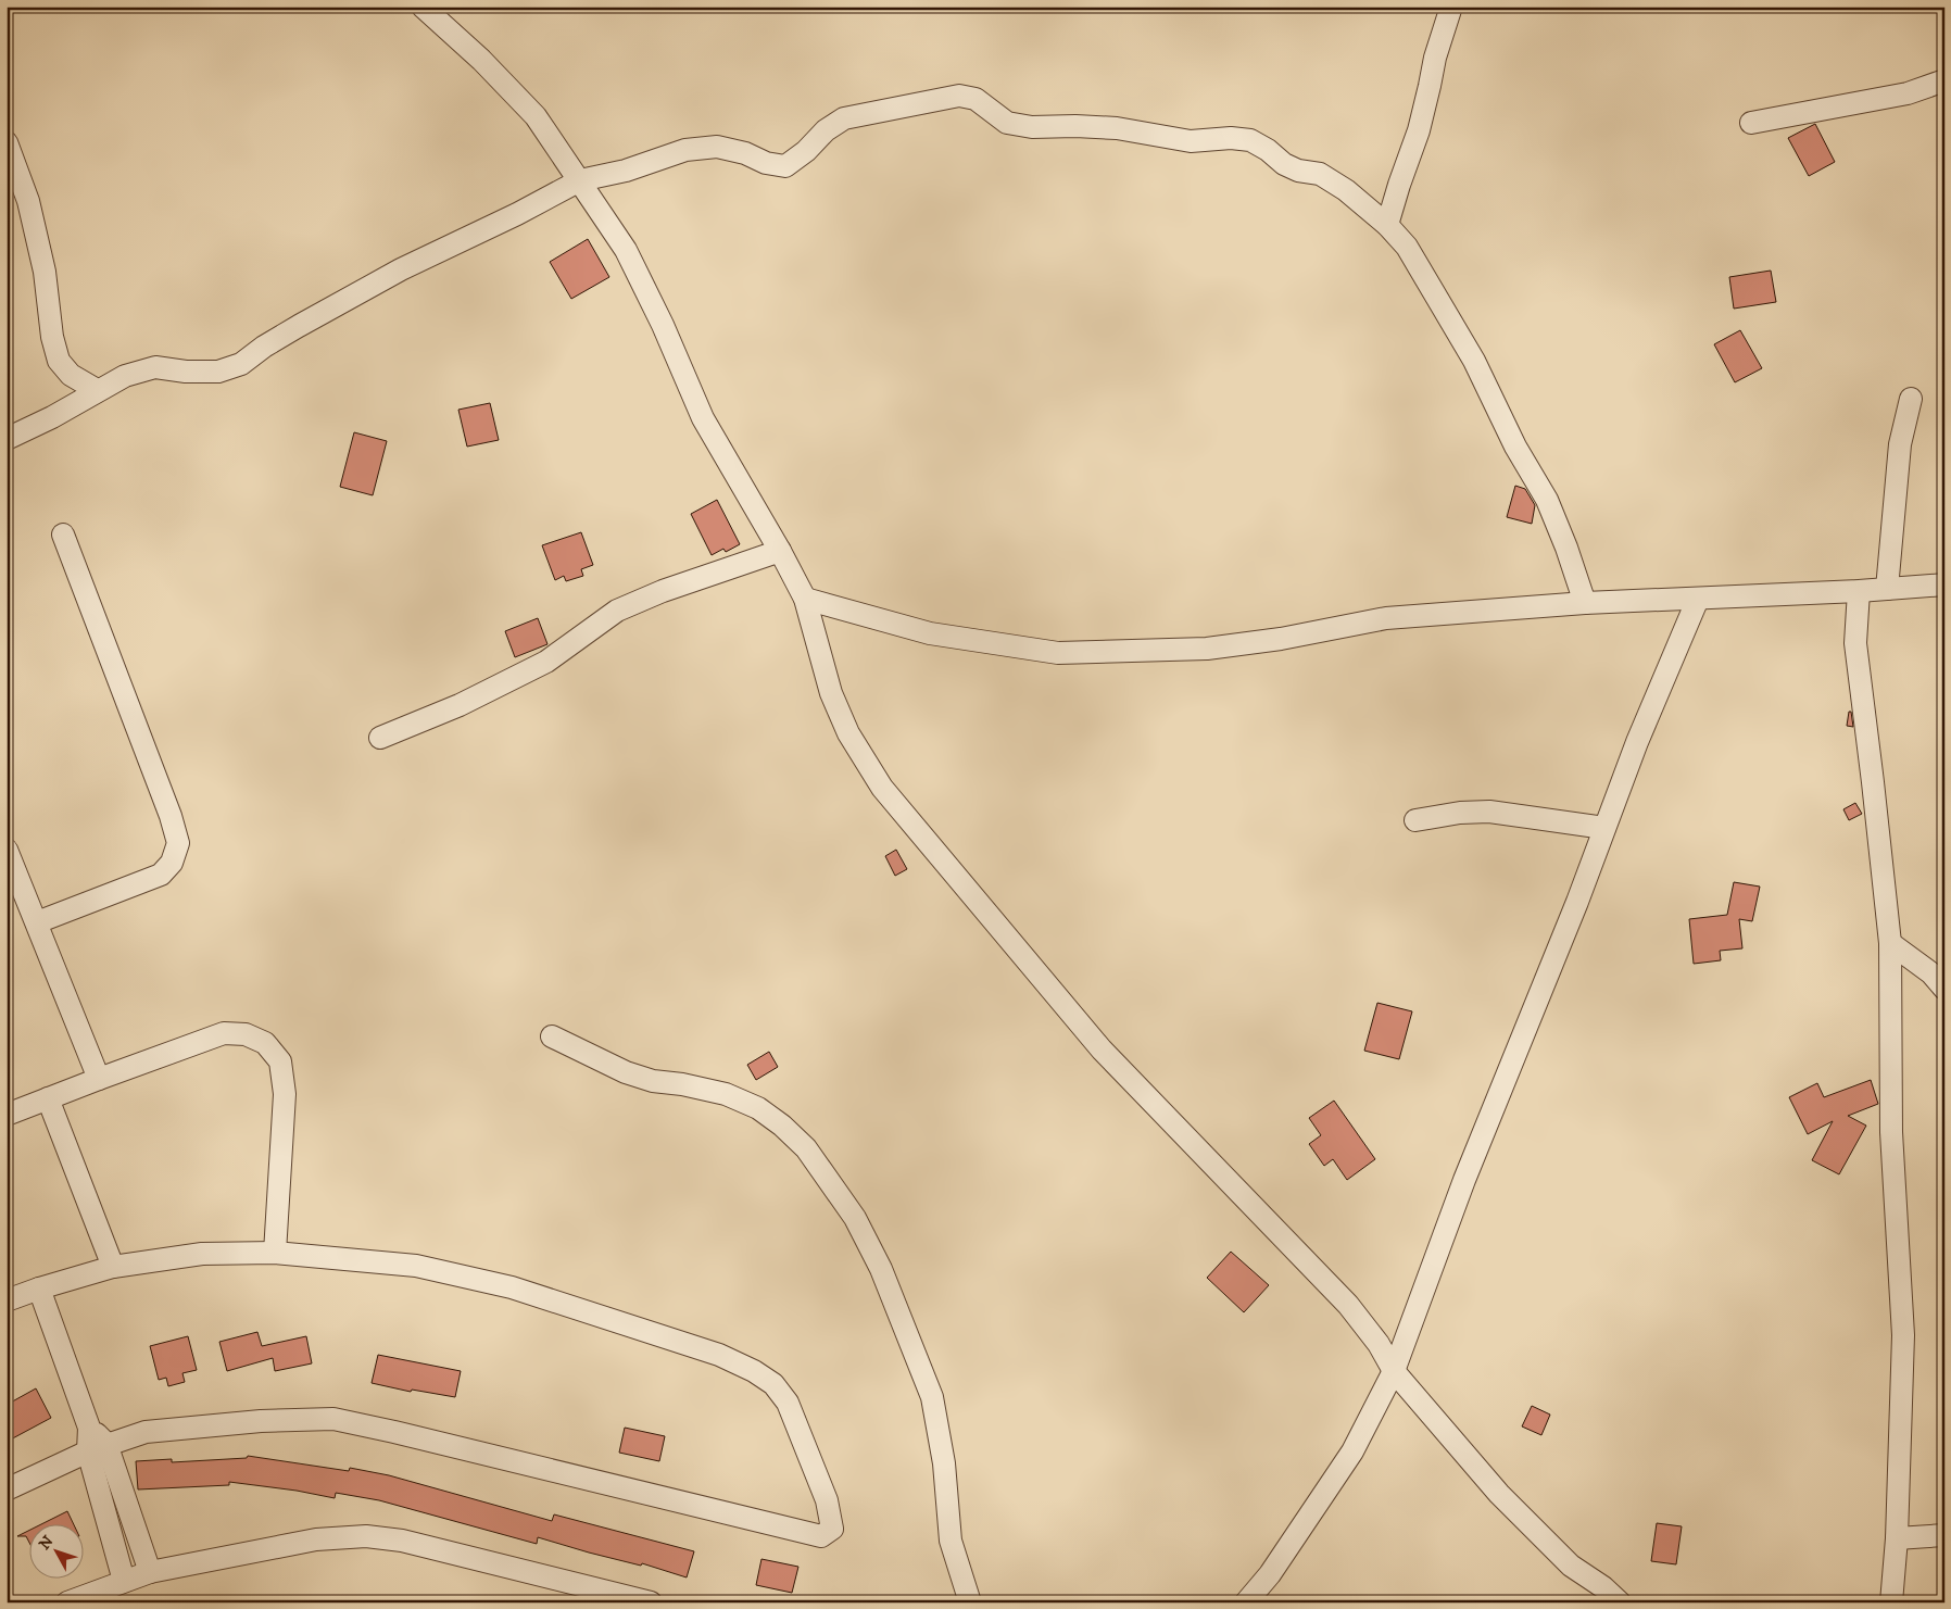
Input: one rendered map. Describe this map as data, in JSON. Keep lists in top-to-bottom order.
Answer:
{
  "north": "top left"
}
